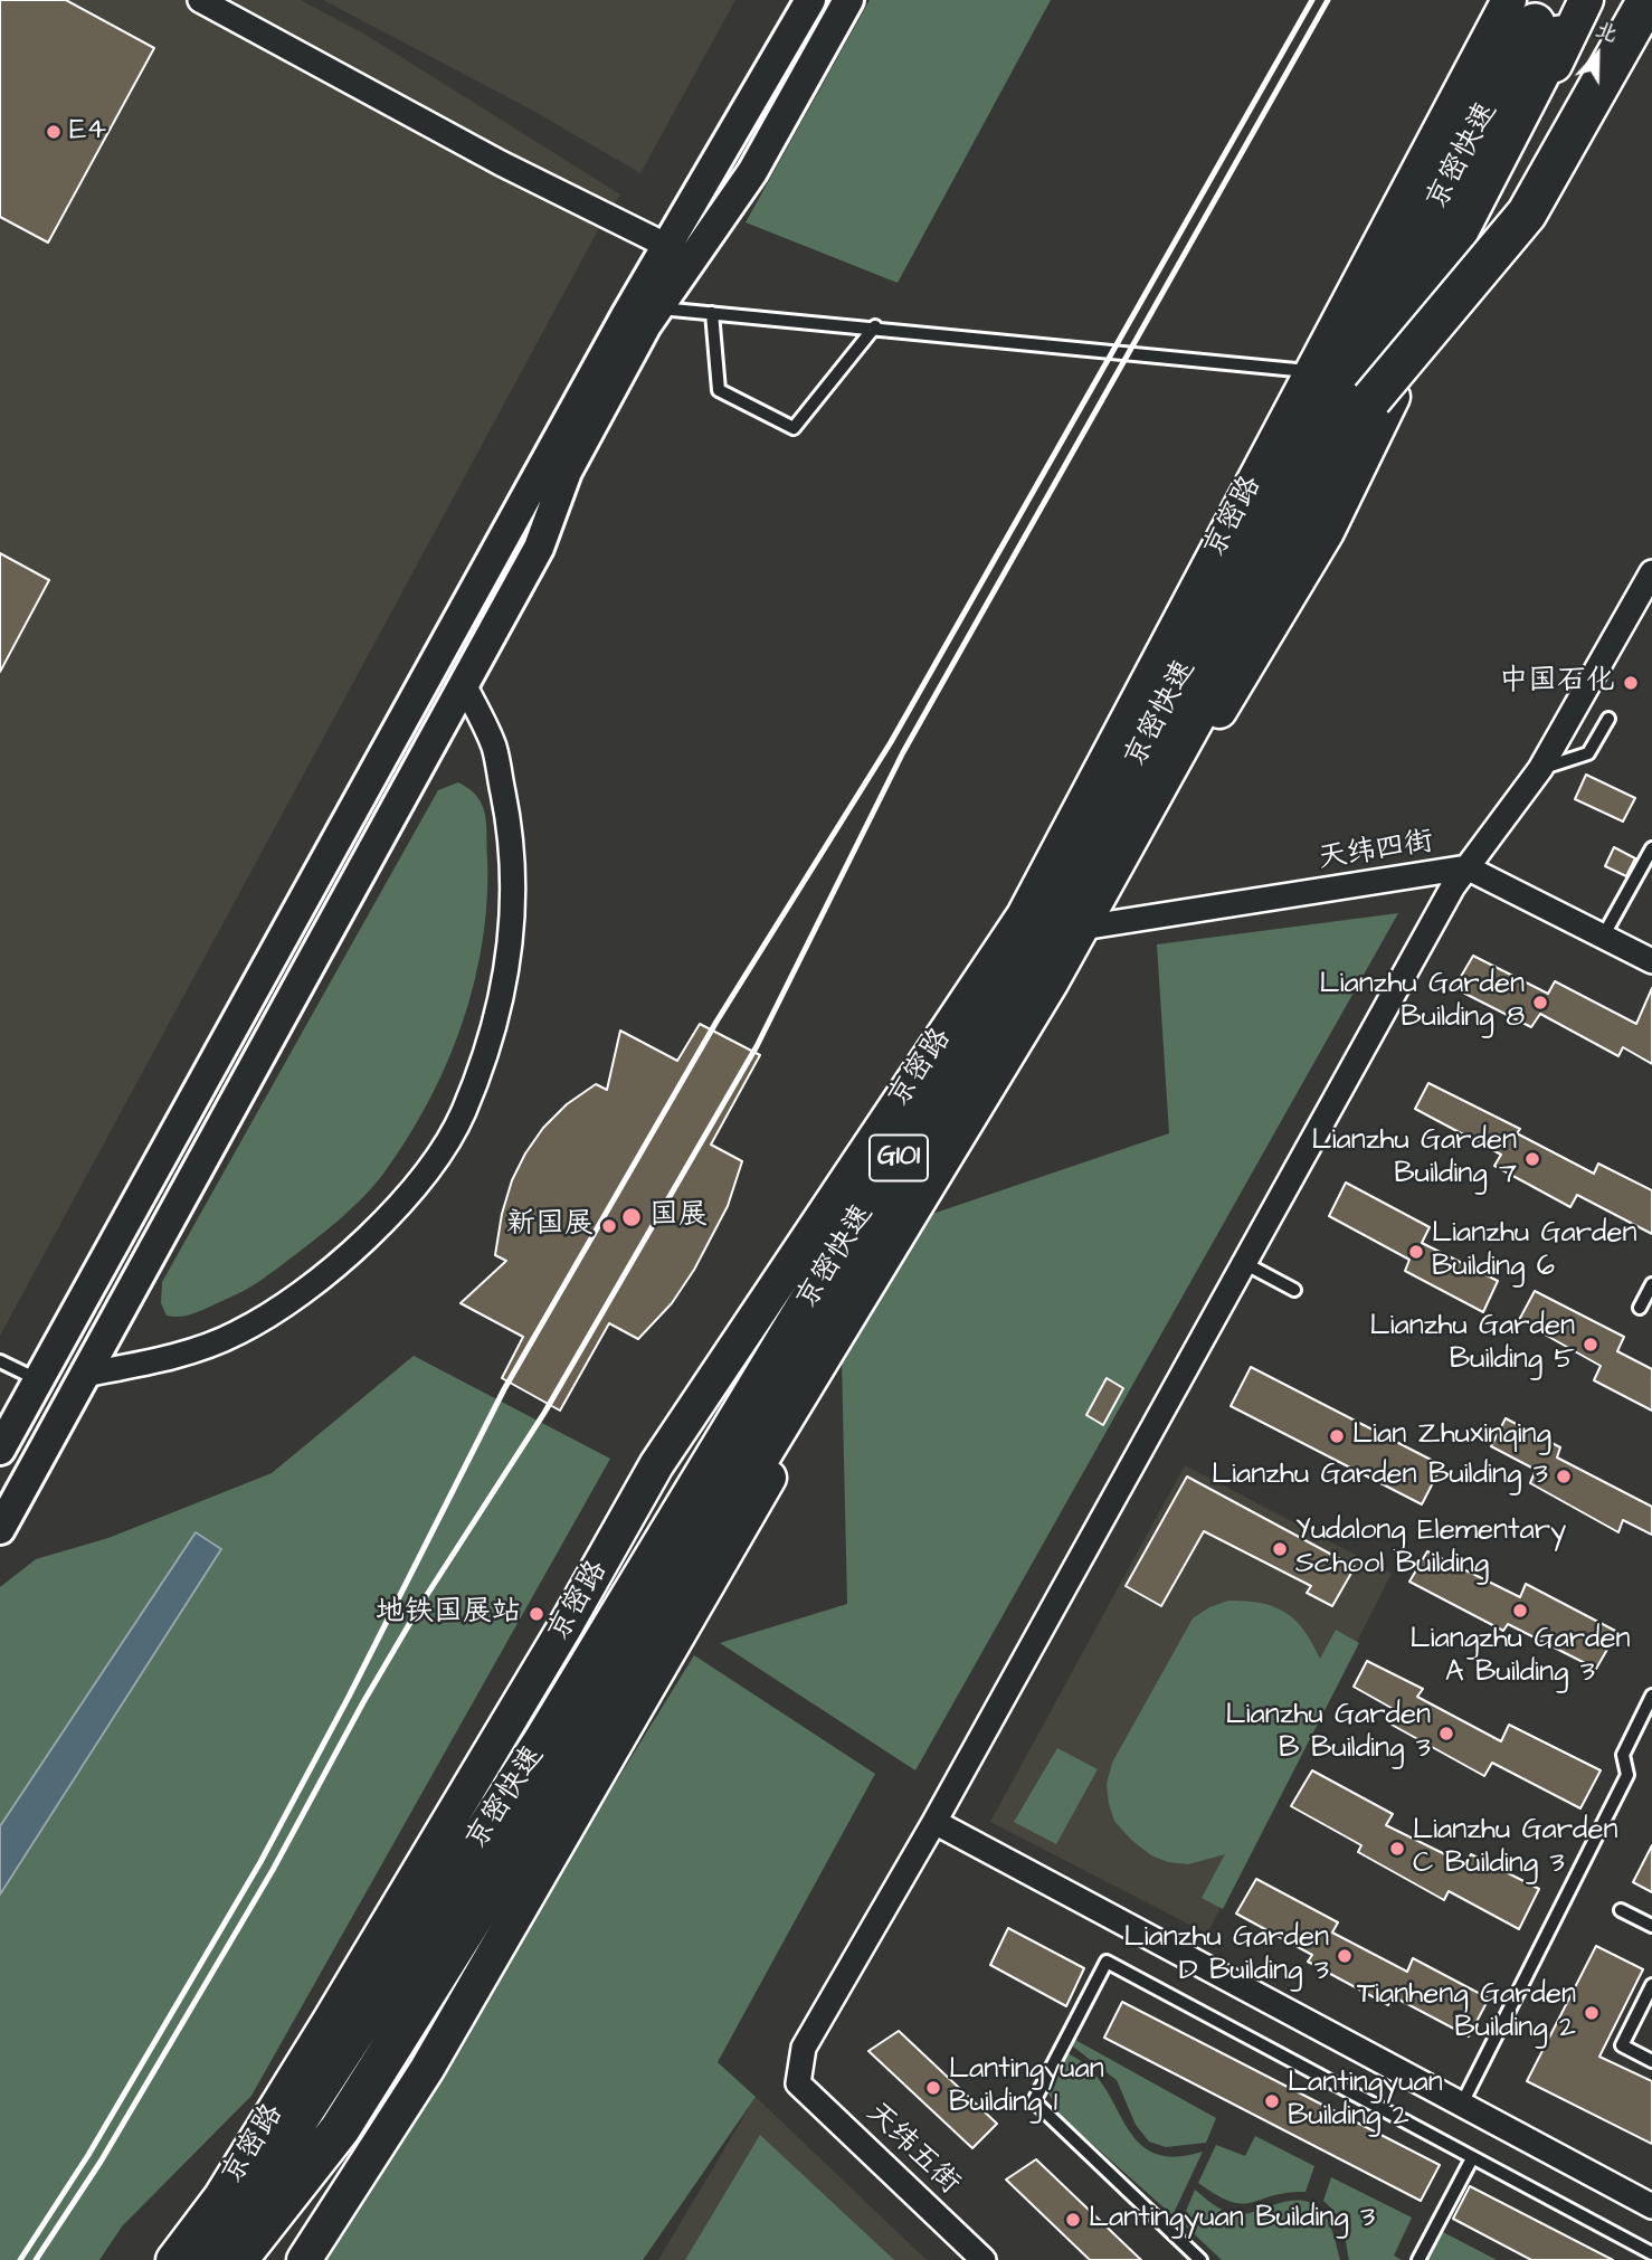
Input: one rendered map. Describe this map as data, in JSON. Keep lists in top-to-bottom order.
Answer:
{
  "streets": {
    "highway": ["京密快速", "G101"],
    "main road": ["京密路"],
    "street": ["天纬四街", "天纬五街"]
  },
  "crossings": [
    ["京密快速", "京密路"],
    ["天纬四街", "G101"]
  ],
  "places": [
    "E4",
    "中国石化",
    "Lianzhu Garden Building 8",
    "Lianzhu Garden Building 7",
    "国展",
    "新国展",
    "Lianzhu Garden Building 6",
    "Lianzhu Garden Building 5",
    "Lian Zhuxinqing",
    "Lianzhu Garden Building 3",
    "Yudalong Elementary School Building",
    "Liangzhu Garden A Building 3",
    "地铁国展站",
    "Lianzhu Garden B Building 3",
    "Lianzhu Garden C Building 3",
    "Lianzhu Garden D Building 3",
    "Tianheng Garden Building 2",
    "Lantingyuan Building 1",
    "Lantingyuan Building 2",
    "Lantingyuan Building 3"
  ],
  "north": "top"
}
